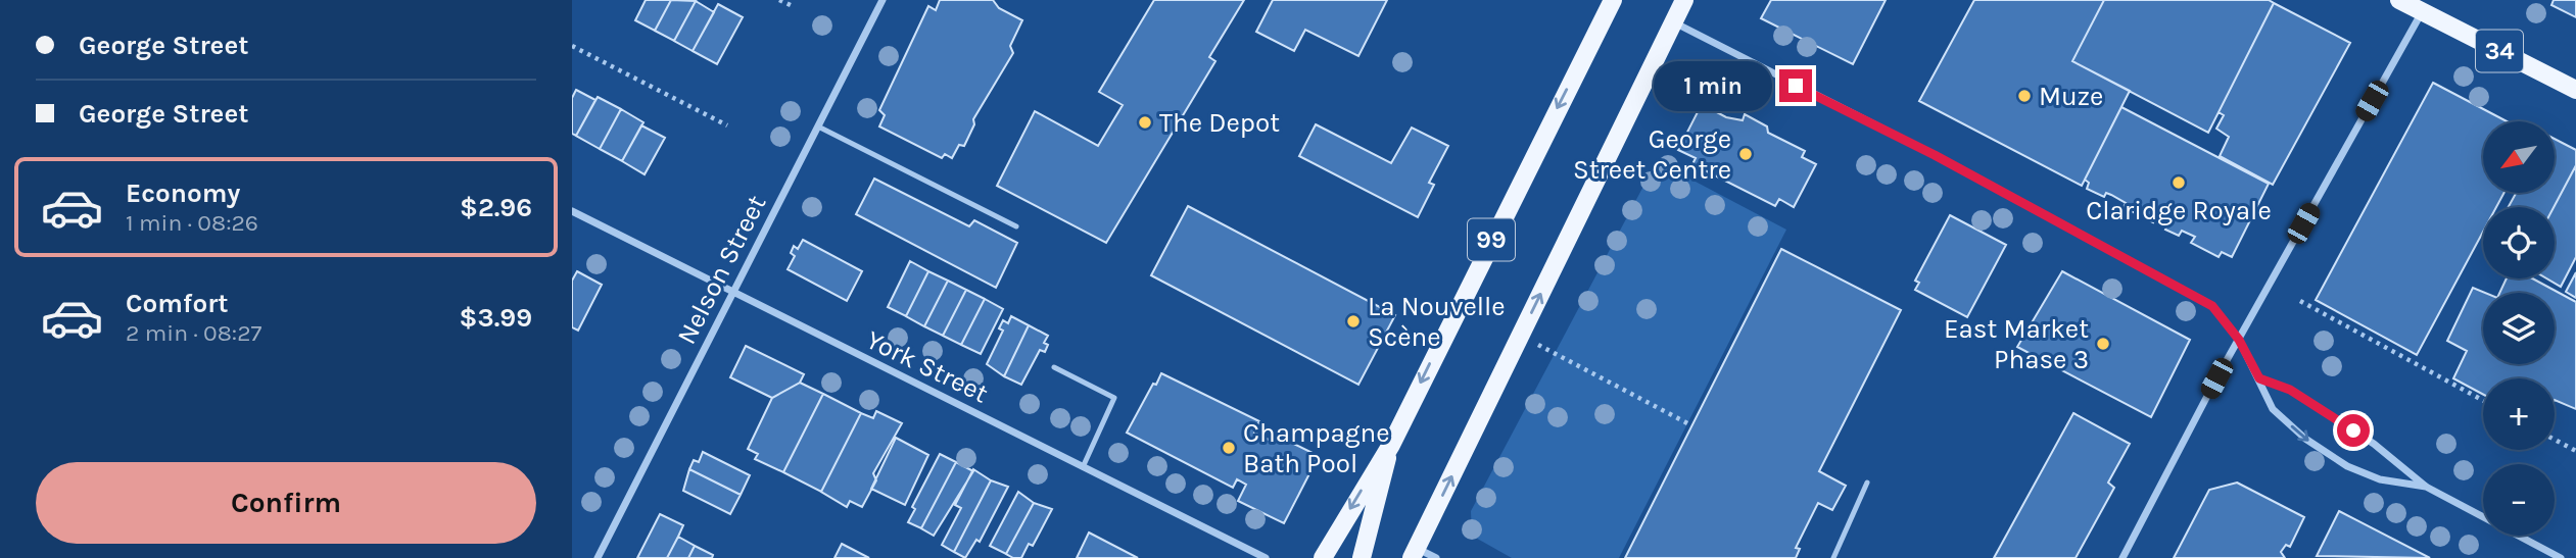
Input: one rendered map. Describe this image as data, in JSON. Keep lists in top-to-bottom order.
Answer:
{
  "streets": {
    "main road": ["34", "99"],
    "street": ["Nelson Street", "York Street"]
  },
  "crossings": [
    ["Nelson Street", "York Street"]
  ],
  "places": [
    "Muze",
    "The Depot",
    "George Street Centre",
    "Claridge Royale",
    "La Nouvelle Scène",
    "East Market Phase 3",
    "Champagne Bath Pool"
  ],
  "north": "bottom left",
  "page": {
    "banner": ["George Street", "George Street"],
    "bubble": "1 min",
    "map_buttons": ["+", "−"],
    "list": [
      {
        "name": "Economy",
        "note": "1 min · 08:26",
        "value": "$2.96"
      },
      {
        "name": "Comfort",
        "note": "2 min · 08:27",
        "value": "$3.99"
      }
    ],
    "buttons": "Confirm"
  }
}
